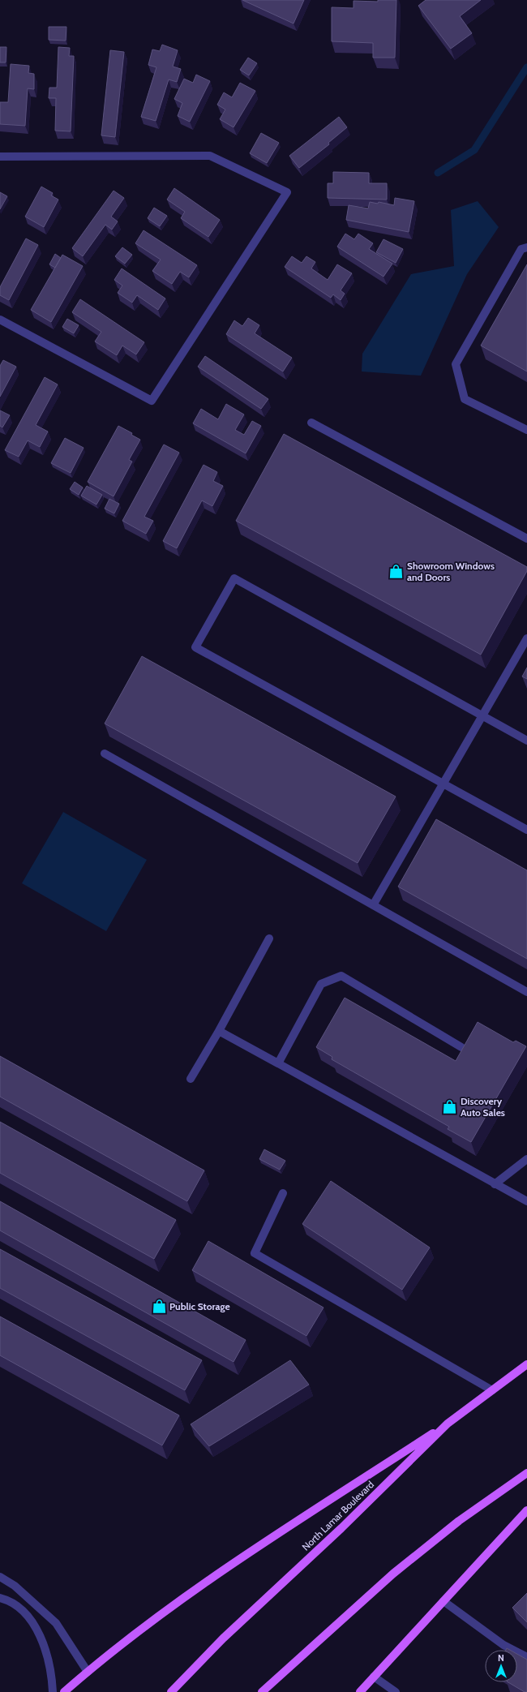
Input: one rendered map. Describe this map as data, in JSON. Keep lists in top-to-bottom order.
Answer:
{
  "streets": {
    "main road": ["North Lamar Boulevard"]
  },
  "places": {
    "shop": ["Showroom Windows and Doors", "Discovery Auto Sales", "Public Storage"]
  },
  "north": "top"
}
